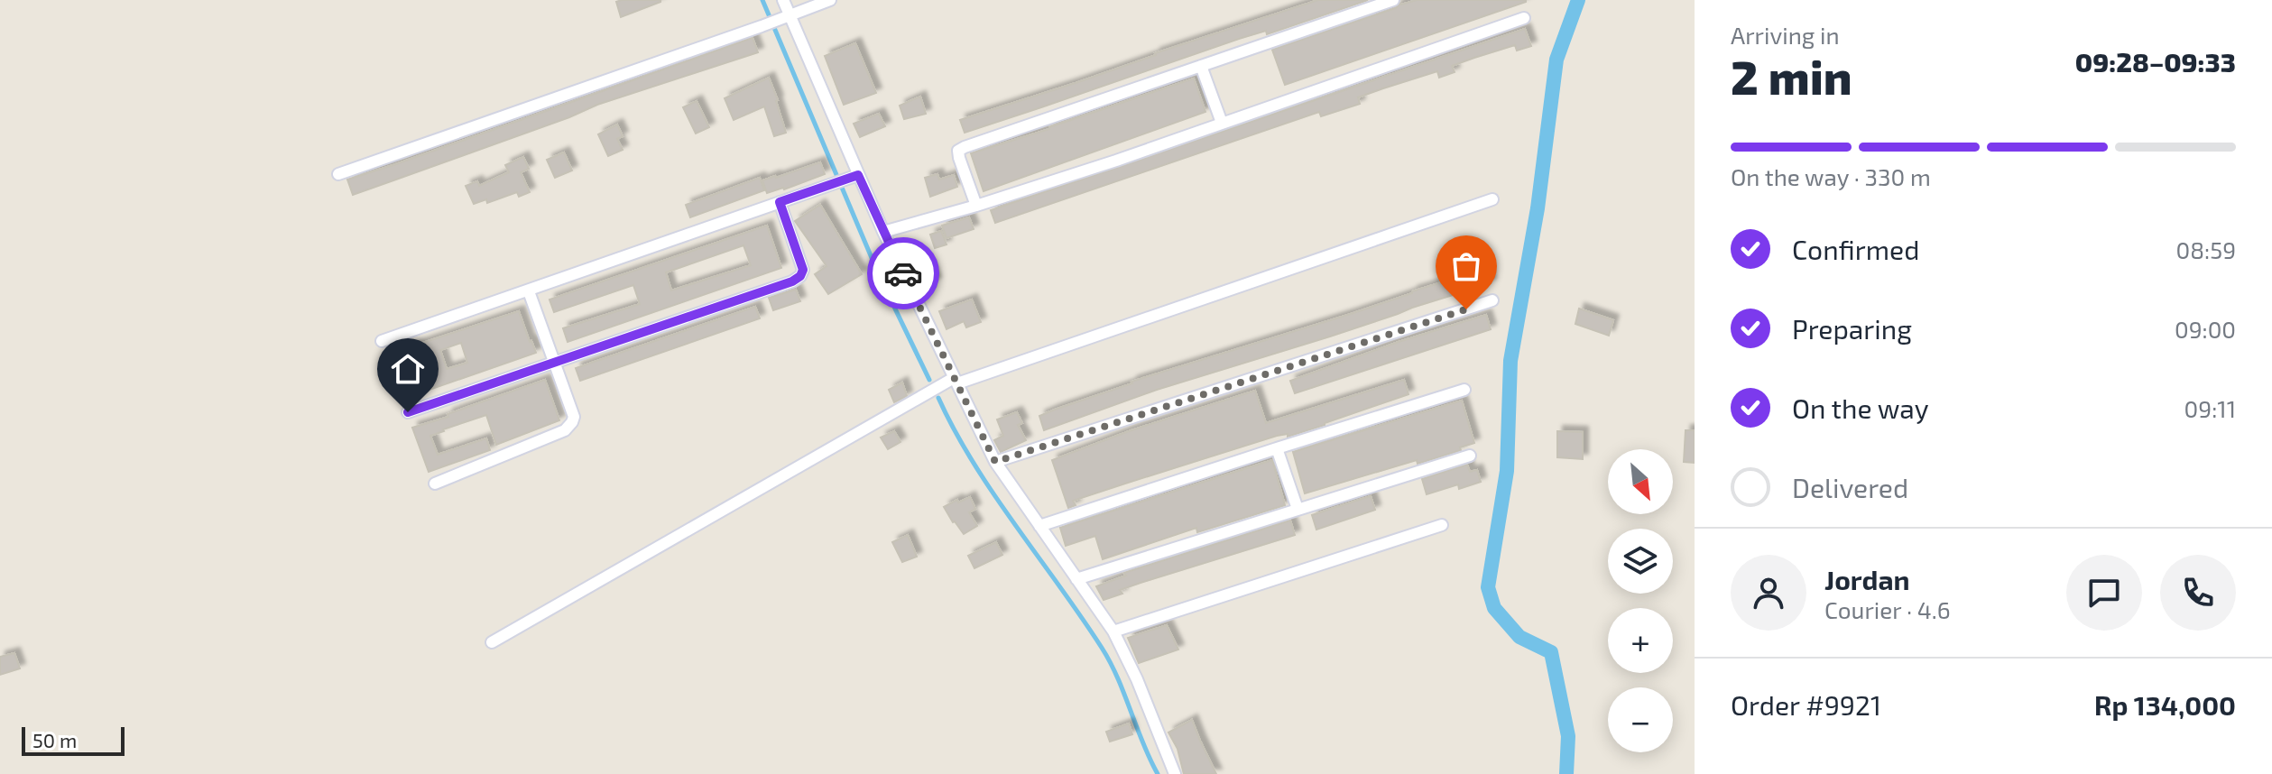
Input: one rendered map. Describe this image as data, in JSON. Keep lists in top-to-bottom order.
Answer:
{
  "scale_bar": "50 m",
  "north": "bottom right",
  "page": {
    "heading": ["2 min", "Arriving in", "09:28–09:33"],
    "panel": [
      "Jordan",
      "Courier · 4.6",
      "Order #9921",
      "Rp 134,000"
    ],
    "bar": "On the way · 330 m",
    "list": [
      ["Confirmed", "08:59"],
      ["Preparing", "09:00"],
      ["On the way", "09:11"],
      "Delivered"
    ],
    "map_buttons": ["+", "−"],
    "scale": "50 m"
  }
}
